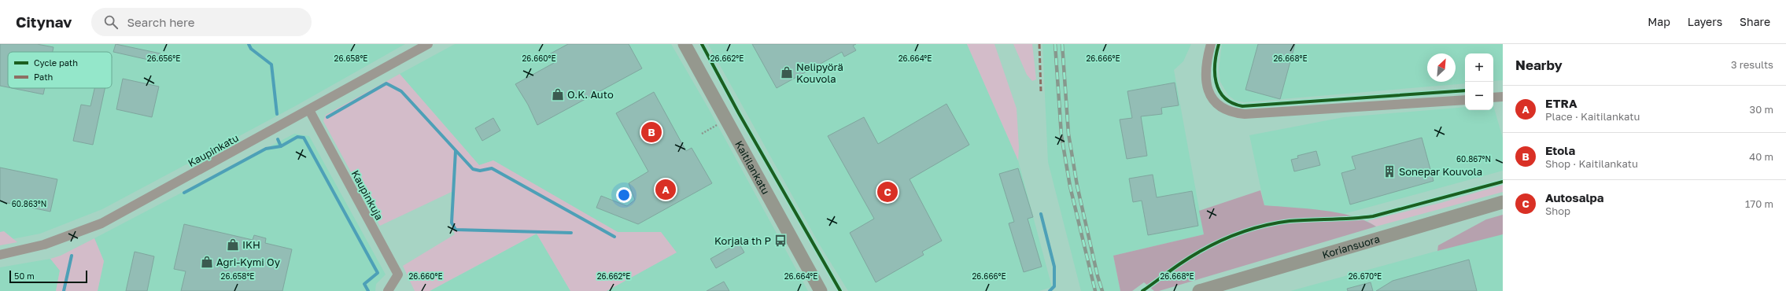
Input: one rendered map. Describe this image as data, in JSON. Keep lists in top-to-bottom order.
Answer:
{
  "streets": {
    "main road": ["Kaitilankatu", "Koriansuora"],
    "street": ["Kaupinkatu", "Kaupinkuja"]
  },
  "crossings": [
    ["Kaupinkatu", "Kaupinkuja"]
  ],
  "places": {
    "shop": [
      "Nelipyörä Kouvola",
      "O.K. Auto",
      "IKH",
      "Agri-Kymi Oy"
    ],
    "building": ["Sonepar Kouvola"],
    "bus stop": ["Korjala th P"]
  },
  "legend": ["Cycle path", "Path"],
  "scale_bar": "50 m",
  "north": "top right",
  "page": {
    "header": "Citynav",
    "search": "Search here",
    "nav": ["Map", "Layers", "Share"],
    "heading": ["Nearby", "3 results"],
    "map_buttons": ["+", "−"],
    "list": [
      {
        "mark": "A",
        "name": "ETRA",
        "note": "Place · Kaitilankatu",
        "value": "30 m"
      },
      {
        "mark": "B",
        "name": "Etola",
        "note": "Shop · Kaitilankatu",
        "value": "40 m"
      },
      {
        "mark": "C",
        "name": "Autosalpa",
        "note": "Shop",
        "value": "170 m"
      }
    ],
    "pins": ["B", "A", "C"],
    "scale": "50 m"
  },
  "coordinates": [
    "26.656°E",
    "26.658°E",
    "26.660°E",
    "26.662°E",
    "26.664°E",
    "26.666°E",
    "26.668°E",
    "60.867°N",
    "60.863°N",
    "26.670°E"
  ]
}
